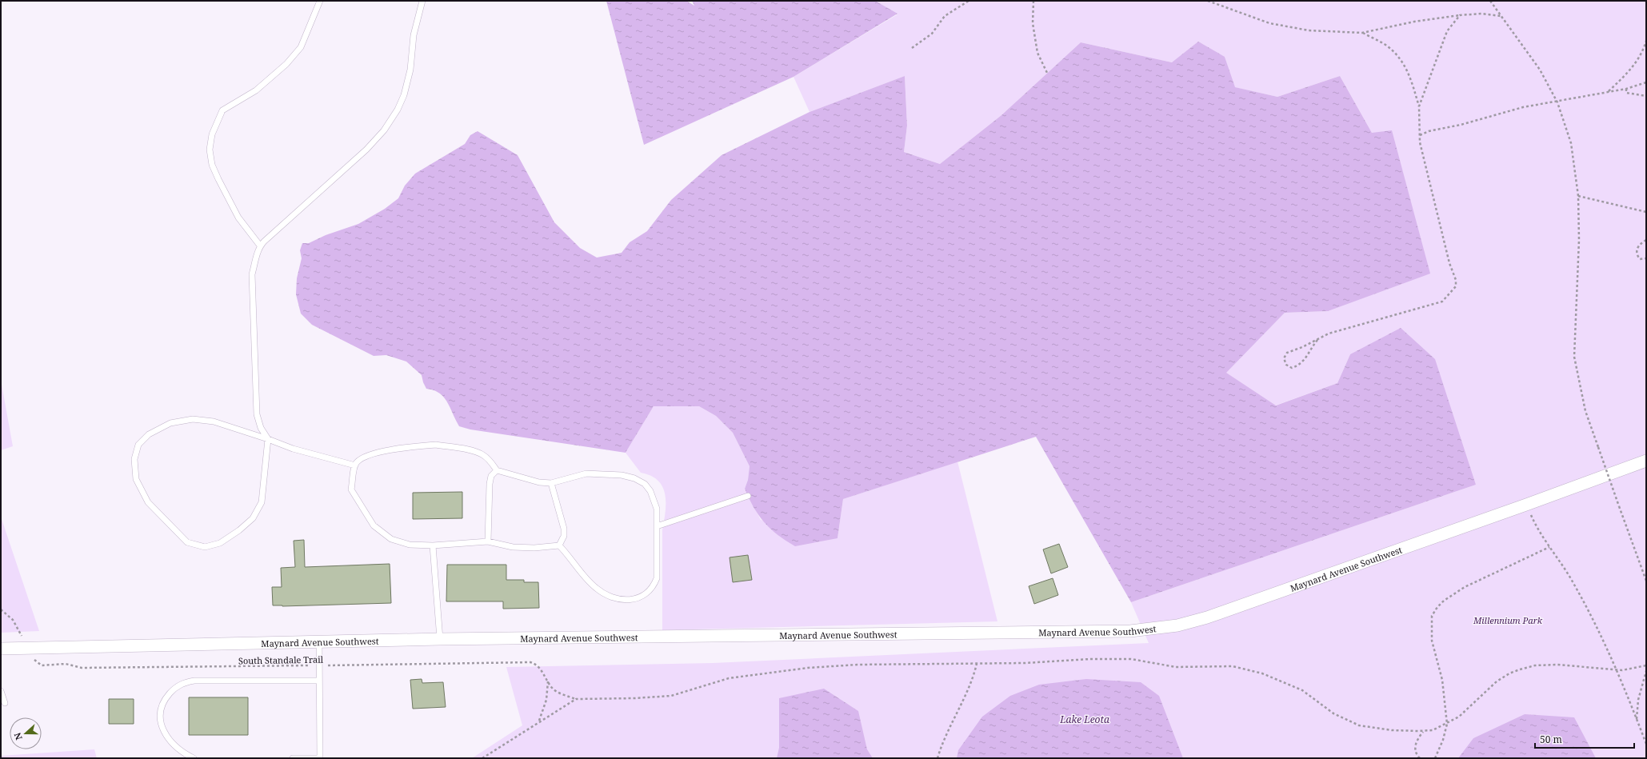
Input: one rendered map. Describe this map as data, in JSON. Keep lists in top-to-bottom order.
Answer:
{
  "streets": {
    "street": ["Maynard Avenue Southwest"],
    "path": ["South Standale Trail"]
  },
  "crossings": [
    ["Maynard Avenue Southwest", "South Standale Trail"]
  ],
  "water": ["Lake Leota"],
  "parks": ["Millennium Park"],
  "scale_bar": "50 m",
  "north": "left"
}
